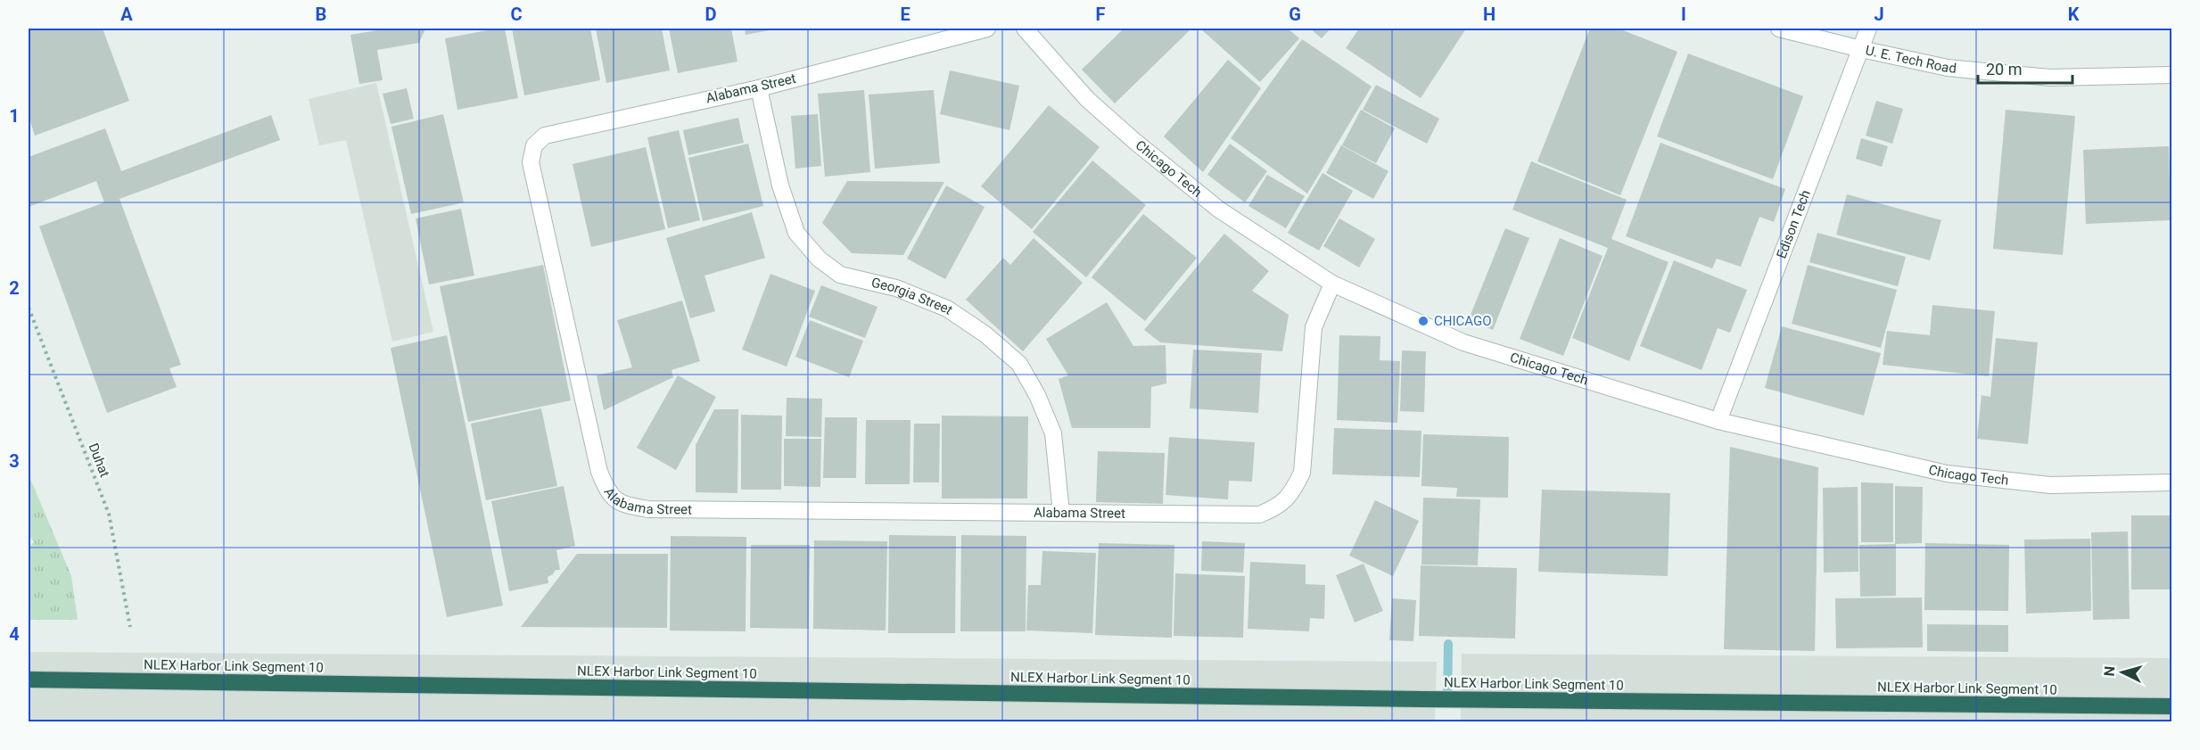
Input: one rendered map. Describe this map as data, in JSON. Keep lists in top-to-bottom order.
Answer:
{
  "streets": {
    "highway": ["NLEX Harbor Link Segment 10"],
    "street": [
      "U. E. Tech Road",
      "Alabama Street",
      "Chicago Tech",
      "Edison Tech",
      "Georgia Street"
    ],
    "path": ["Duhat"]
  },
  "crossings": [
    ["U. E. Tech Road", "Edison Tech"],
    ["Alabama Street", "Chicago Tech"],
    ["Alabama Street", "Georgia Street"],
    ["Chicago Tech", "Edison Tech"]
  ],
  "places": ["CHICAGO"],
  "scale_bar": "20 m",
  "north": "left",
  "grid": {
    "columns": [
      "A",
      "B",
      "C",
      "D",
      "E",
      "F",
      "G",
      "H",
      "I",
      "J",
      "K"
    ],
    "rows": [
      "1",
      "2",
      "3",
      "4"
    ]
  }
}
